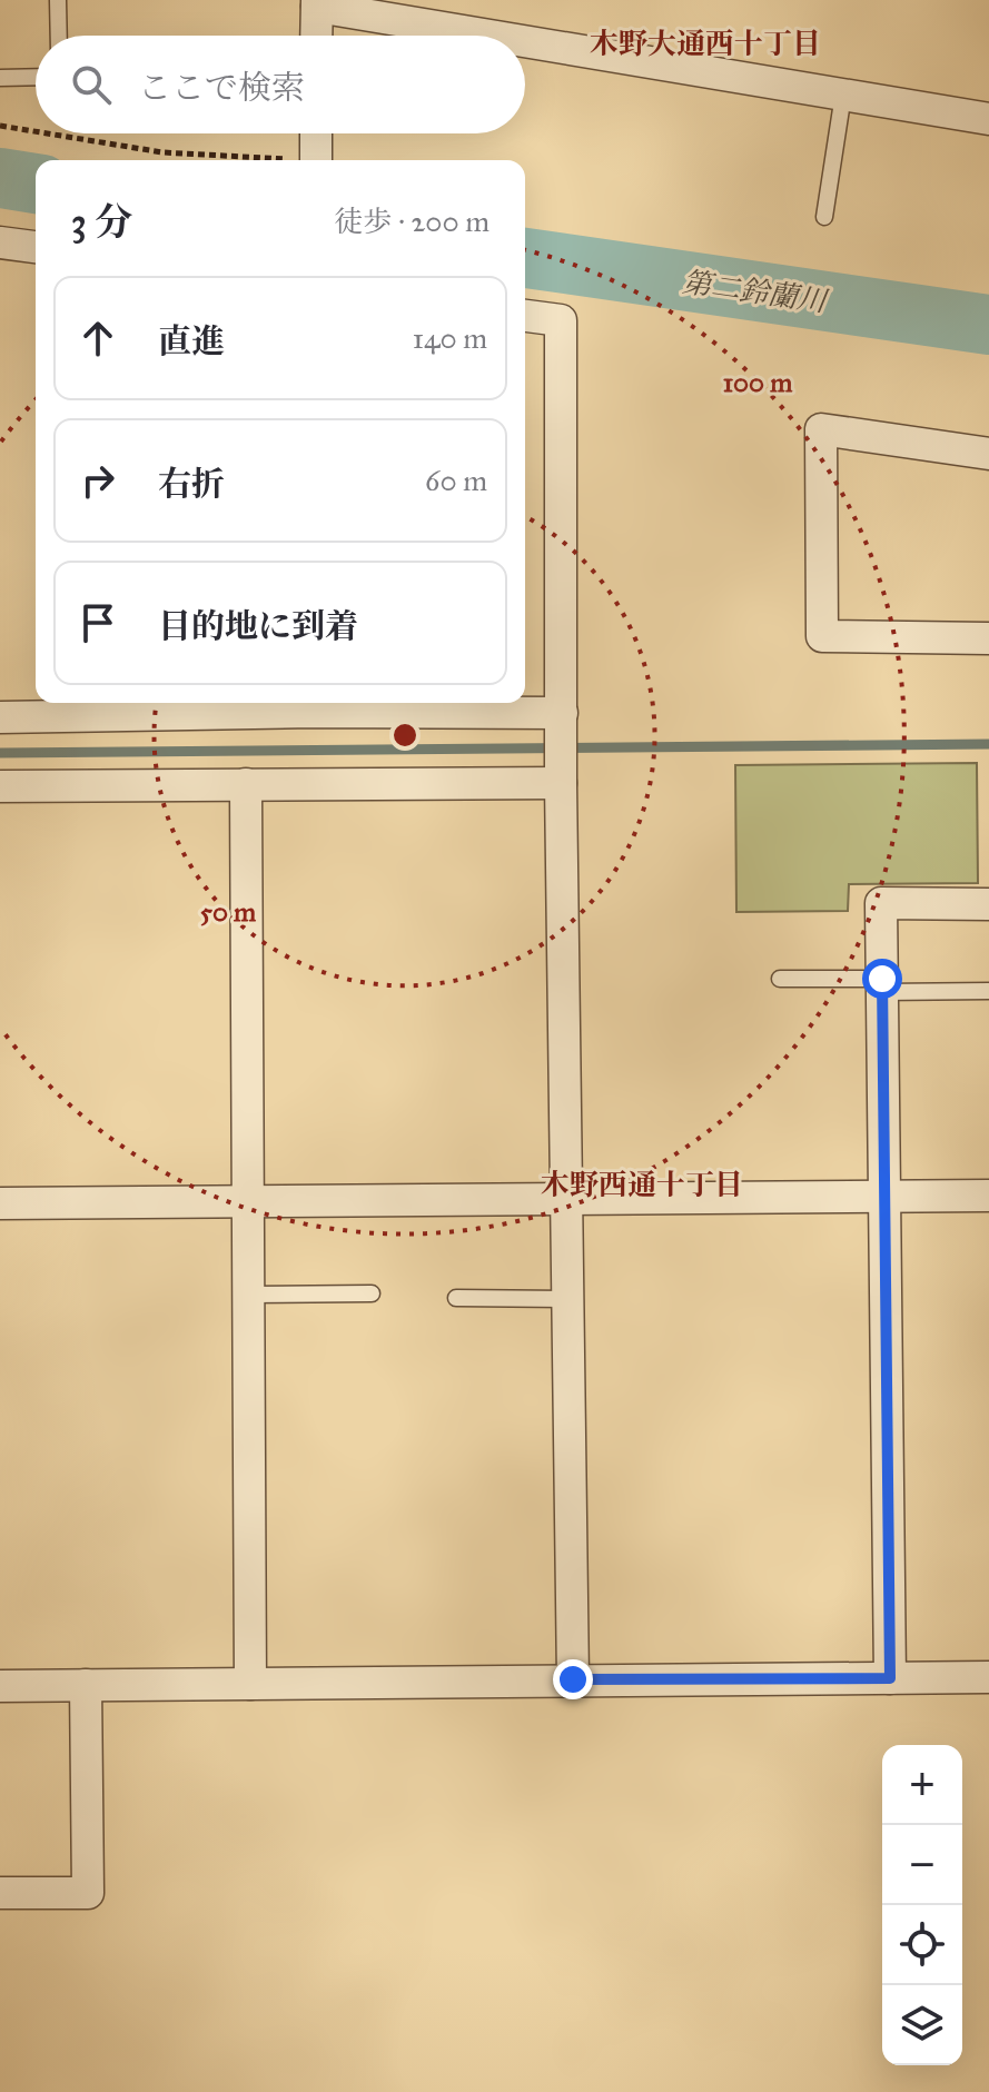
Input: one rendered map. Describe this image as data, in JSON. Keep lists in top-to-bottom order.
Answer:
{
  "districts": ["木野大通西十丁目", "木野西通十丁目"],
  "water": ["第二鈴蘭川"],
  "page": {
    "search": "ここで検索",
    "heading": ["3 分", "徒歩 · 200 m"],
    "list": [
      ["直進", "140 m"],
      ["右折", "60 m"],
      "目的地に到着"
    ],
    "map_buttons": ["+", "−"]
  },
  "rings": ["100 m", "50 m"]
}
